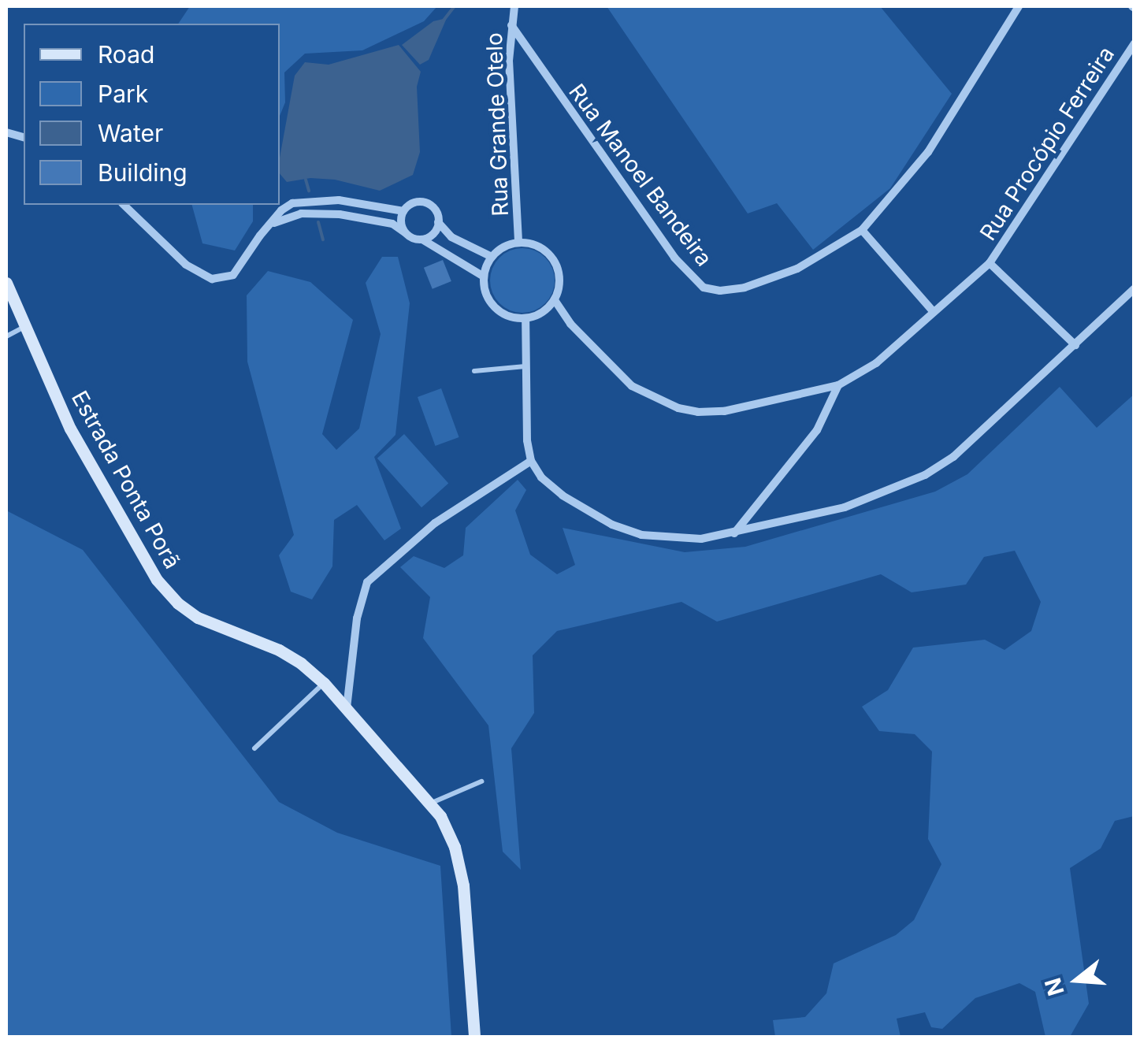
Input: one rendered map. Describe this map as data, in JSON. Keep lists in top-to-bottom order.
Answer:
{
  "streets": {
    "main road": ["Estrada Ponta Porã"],
    "street": ["Rua Grande Otelo", "Rua Procópio Ferreira", "Rua Manoel Bandeira"]
  },
  "crossings": [
    ["Rua Grande Otelo", "Rua Procópio Ferreira"],
    ["Rua Grande Otelo", "Rua Manoel Bandeira"]
  ],
  "legend": [
    "Road",
    "Park",
    "Water",
    "Building"
  ],
  "north": "left"
}
